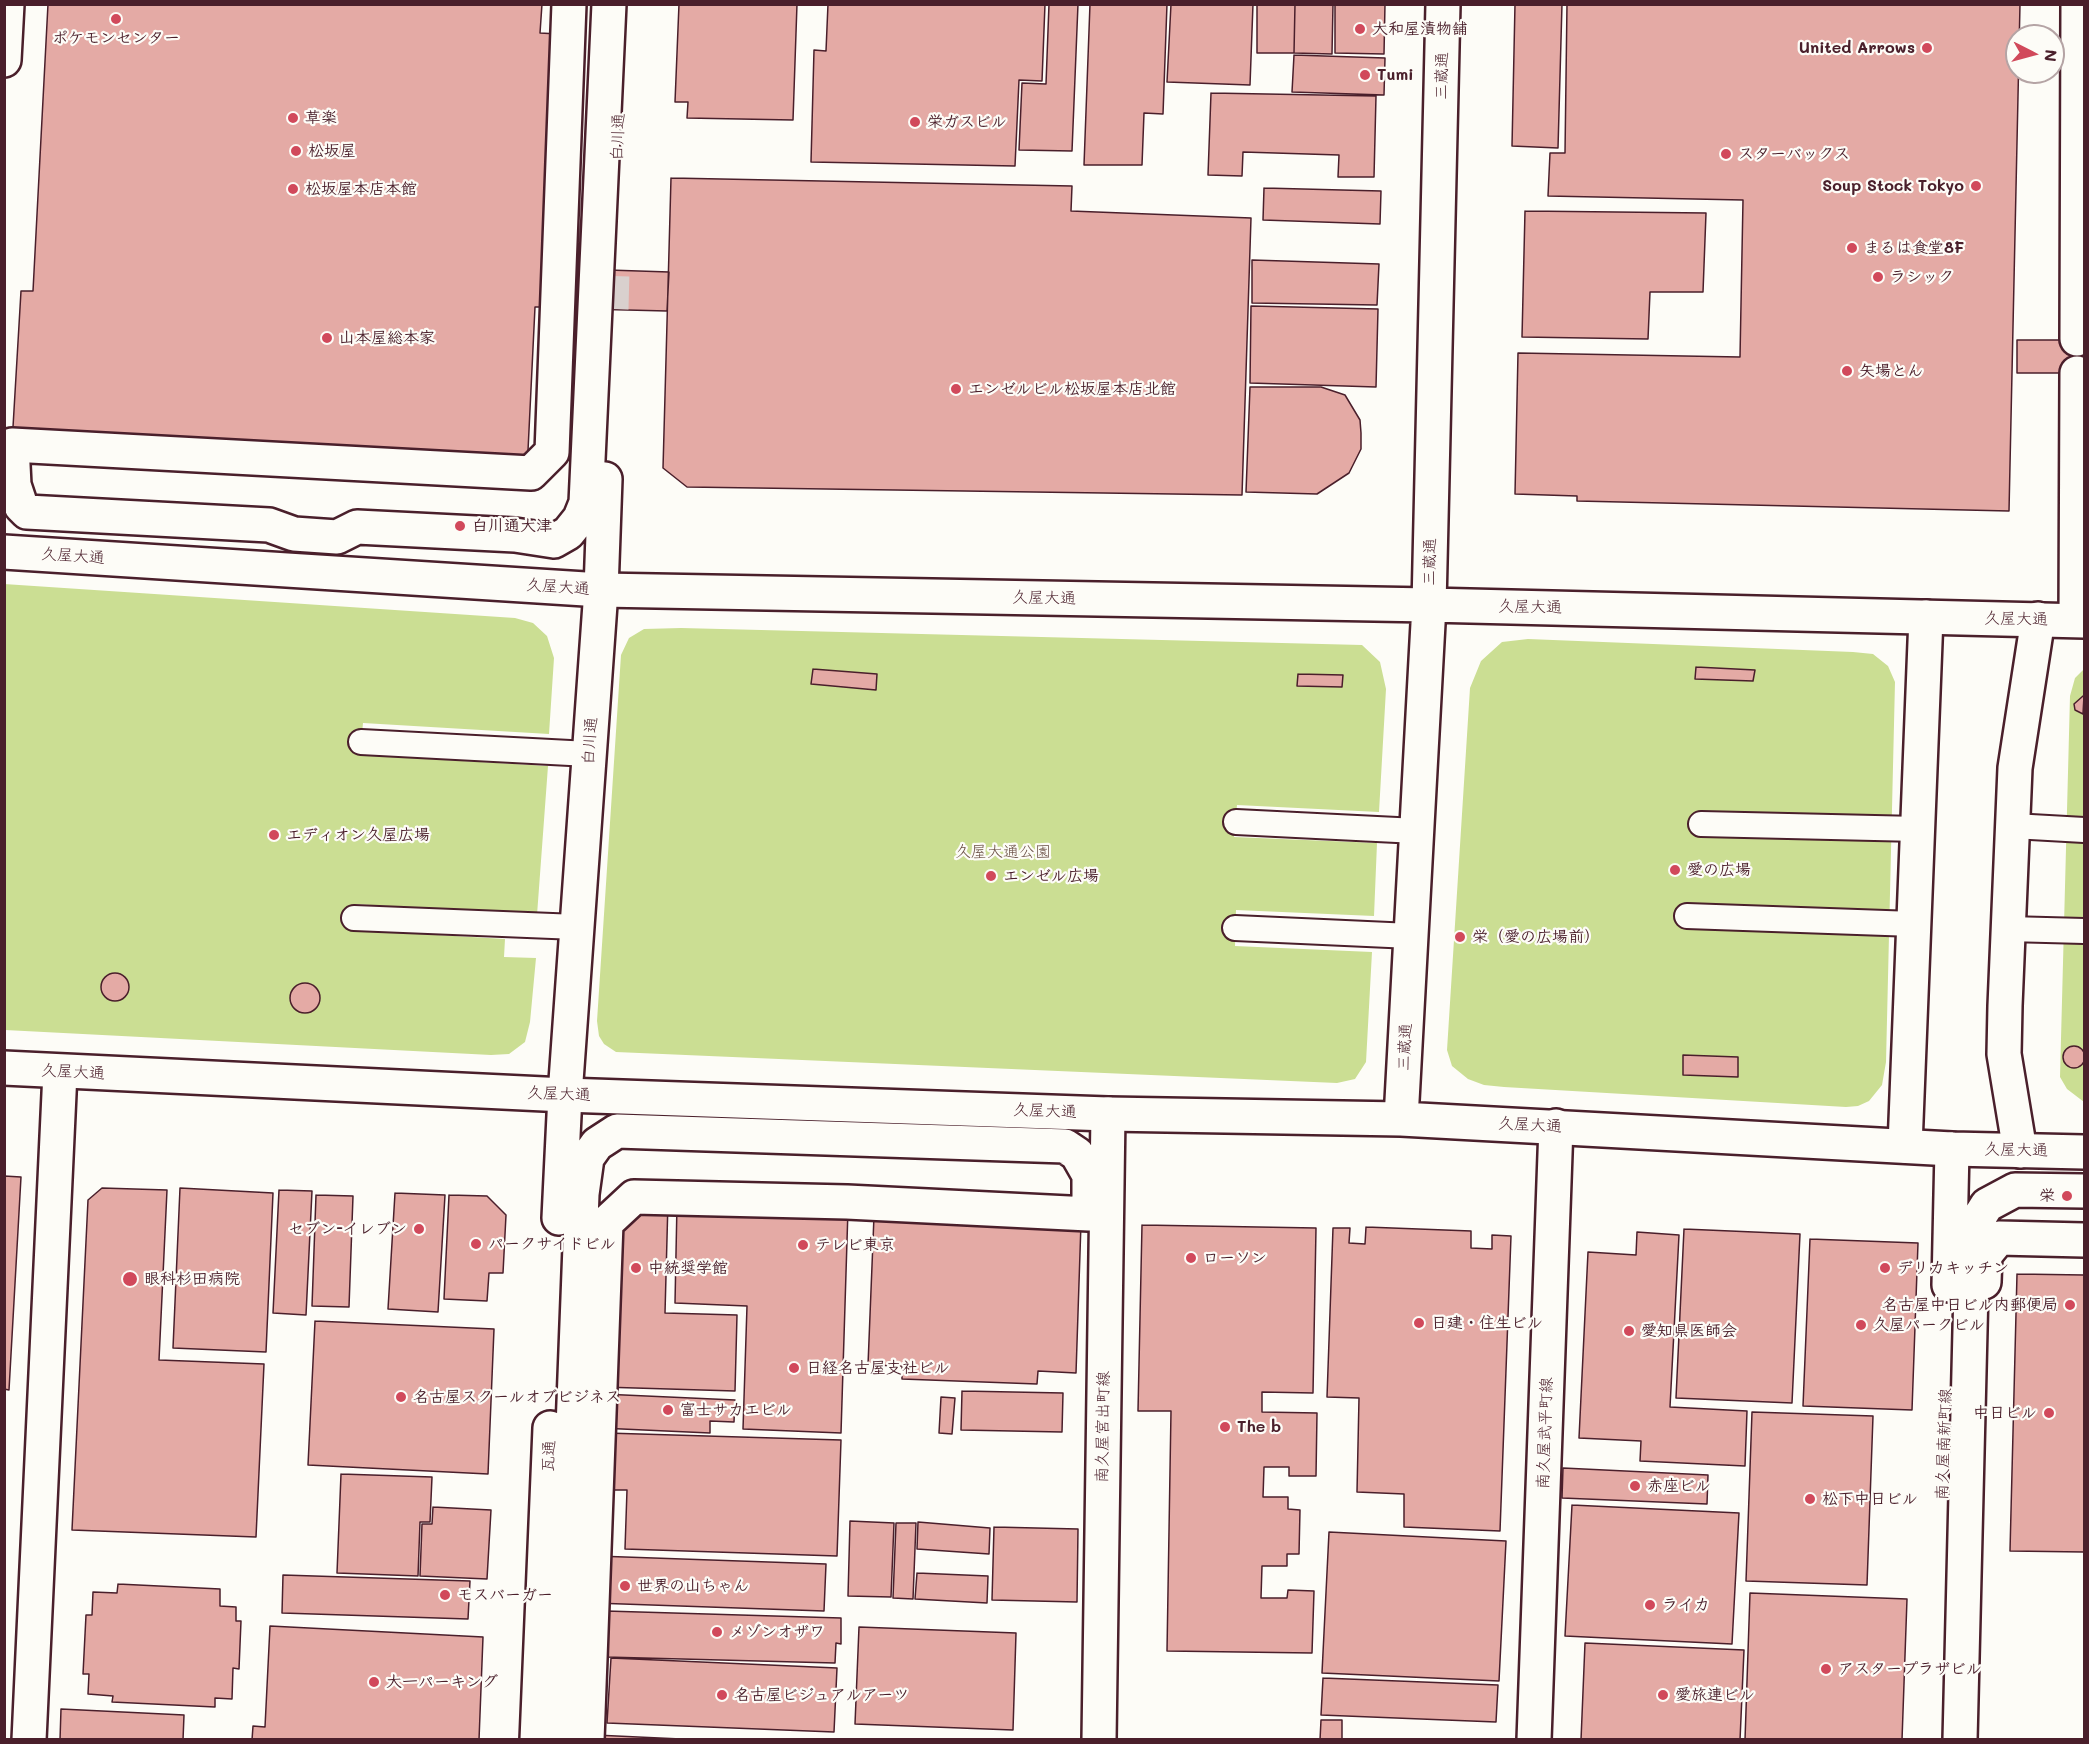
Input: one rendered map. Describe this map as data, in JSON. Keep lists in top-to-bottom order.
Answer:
{
  "streets": {
    "street": [
      "三蔵通",
      "白川通",
      "久屋大通",
      "南久屋宮出町線",
      "南久屋武平町線",
      "南久屋南新町線",
      "瓦通"
    ]
  },
  "crossings": [
    ["三蔵通", "久屋大通"],
    ["白川通", "久屋大通"],
    ["白川通", "瓦通"],
    ["久屋大通", "南久屋宮出町線"],
    ["久屋大通", "南久屋武平町線"],
    ["久屋大通", "南久屋南新町線"]
  ],
  "parks": ["久屋大通公園"],
  "places": [
    "ポケモンセンター",
    "大和屋漬物舗",
    "United Arrows",
    "Tumi",
    "草楽",
    "栄ガスビル",
    "松坂屋",
    "スターバックス",
    "Soup Stock Tokyo",
    "松坂屋本店本館",
    "まるは食堂8F",
    "ラシック",
    "山本屋総本家",
    "矢場とん",
    "エンゼルビル松坂屋本店北館",
    "白川通大津",
    "エディオン久屋広場",
    "愛の広場",
    "エンゼル広場",
    "栄（愛の広場前）",
    "栄",
    "セブン-イレブン",
    "パークサイドビル",
    "テレビ東京",
    "ローソン",
    "中統奨学館",
    "デリカキッチン",
    "眼科杉田病院",
    "名古屋中日ビル内郵便局",
    "日建・住生ビル",
    "久屋パークビル",
    "愛知県医師会",
    "日経名古屋支社ビル",
    "名古屋スクールオブビジネス",
    "富士サカエビル",
    "中日ビル",
    "The b",
    "赤座ビル",
    "松下中日ビル",
    "世界の山ちゃん",
    "モスバーガー",
    "ライカ",
    "メゾンオザワ",
    "アスタープラザビル",
    "大一パーキング",
    "名古屋ビジュアルアーツ",
    "愛旅連ビル"
  ],
  "north": "right"
}
